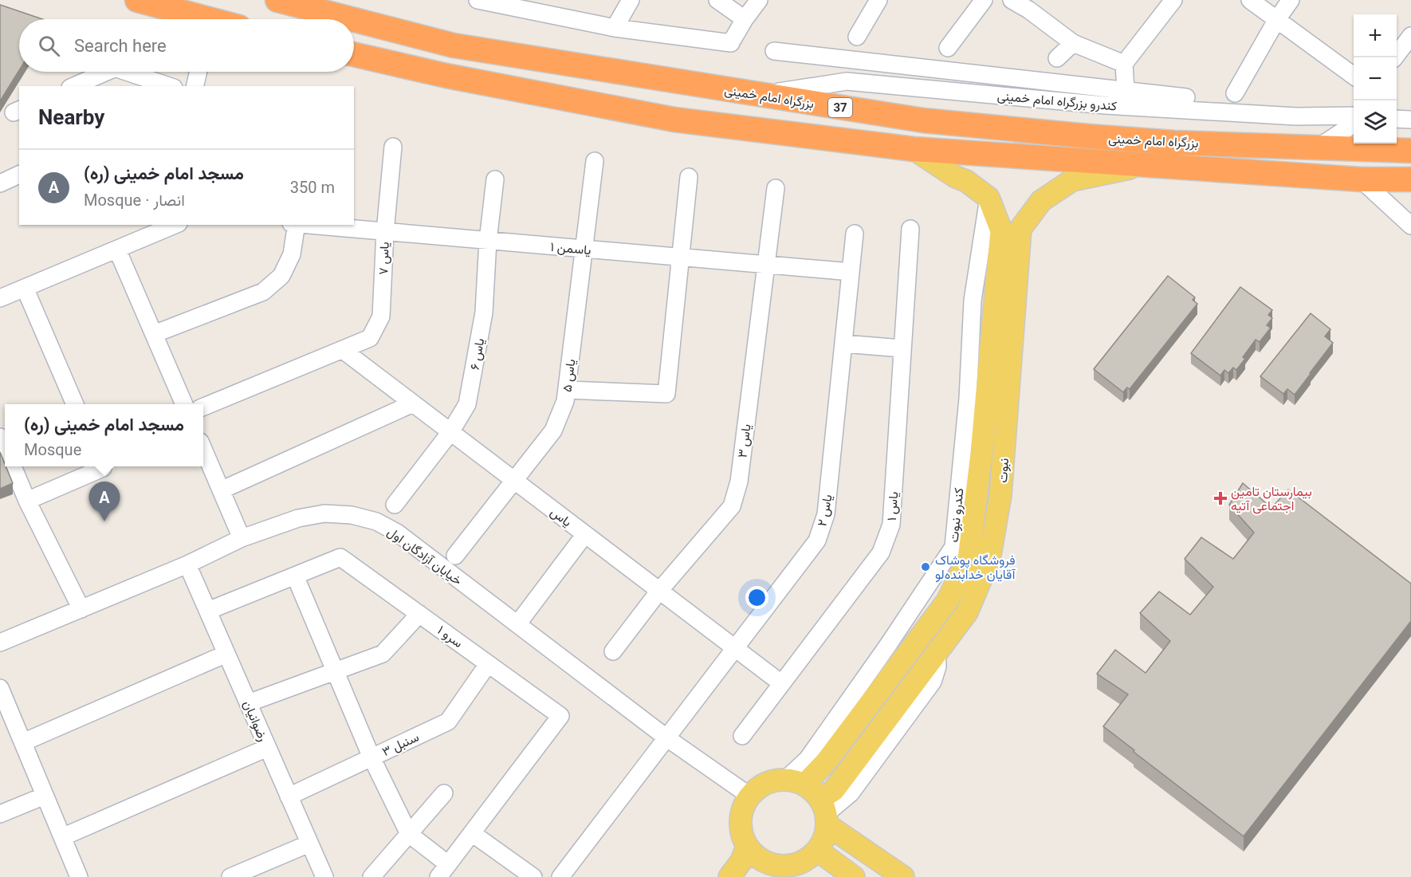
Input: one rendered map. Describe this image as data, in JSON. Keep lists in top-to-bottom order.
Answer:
{
  "streets": {
    "highway": ["بزرگراه امام خمینی", "37"],
    "main road": ["نبوت"],
    "street": [
      "کندرو بزرگراه امام خمینی",
      "یاسمن ۱",
      "یاس ۷",
      "یاس ۶",
      "یاس ۵",
      "یاس ۳",
      "یاس ۱",
      "یاس ۲",
      "یاس",
      "خیابان آزادگان اول",
      "سرو ۱",
      "رضوانیان",
      "سنبل ۳"
    ]
  },
  "crossings": [
    ["بزرگراه امام خمینی", "کندرو بزرگراه امام خمینی"],
    ["بزرگراه امام خمینی", "نبوت"],
    ["یاسمن ۱", "یاس ۷"],
    ["یاسمن ۱", "یاس ۶"],
    ["یاسمن ۱", "یاس ۵"],
    ["یاسمن ۱", "یاس ۳"],
    ["یاسمن ۱", "یاس ۲"],
    ["یاس ۷", "یاس"],
    ["یاس ۶", "یاس"],
    ["یاس ۵", "یاس"],
    ["یاس ۳", "یاس"],
    ["نبوت", "خیابان آزادگان اول"],
    ["یاس ۱", "یاس"],
    ["یاس ۲", "یاس"],
    ["یاس ۲", "خیابان آزادگان اول"],
    ["خیابان آزادگان اول", "رضوانیان"],
    ["سرو ۱", "سنبل ۳"],
    ["رضوانیان", "سنبل ۳"]
  ],
  "places": {
    "health": ["بیمارستان تامین اجتماعی آتیه"],
    "other": ["فروشگاه پوشاک آقایان خدابنده‌لو"]
  },
  "page": {
    "map_buttons": ["+", "−"],
    "search": "Search here",
    "heading": "Nearby",
    "list": [
      {
        "mark": "A",
        "name": "مسجد امام خمینی (ره)",
        "note": "Mosque · انصار",
        "value": "350 m"
      }
    ],
    "popup": ["مسجد امام خمینی (ره)", "Mosque"],
    "pins": "A"
  }
}
